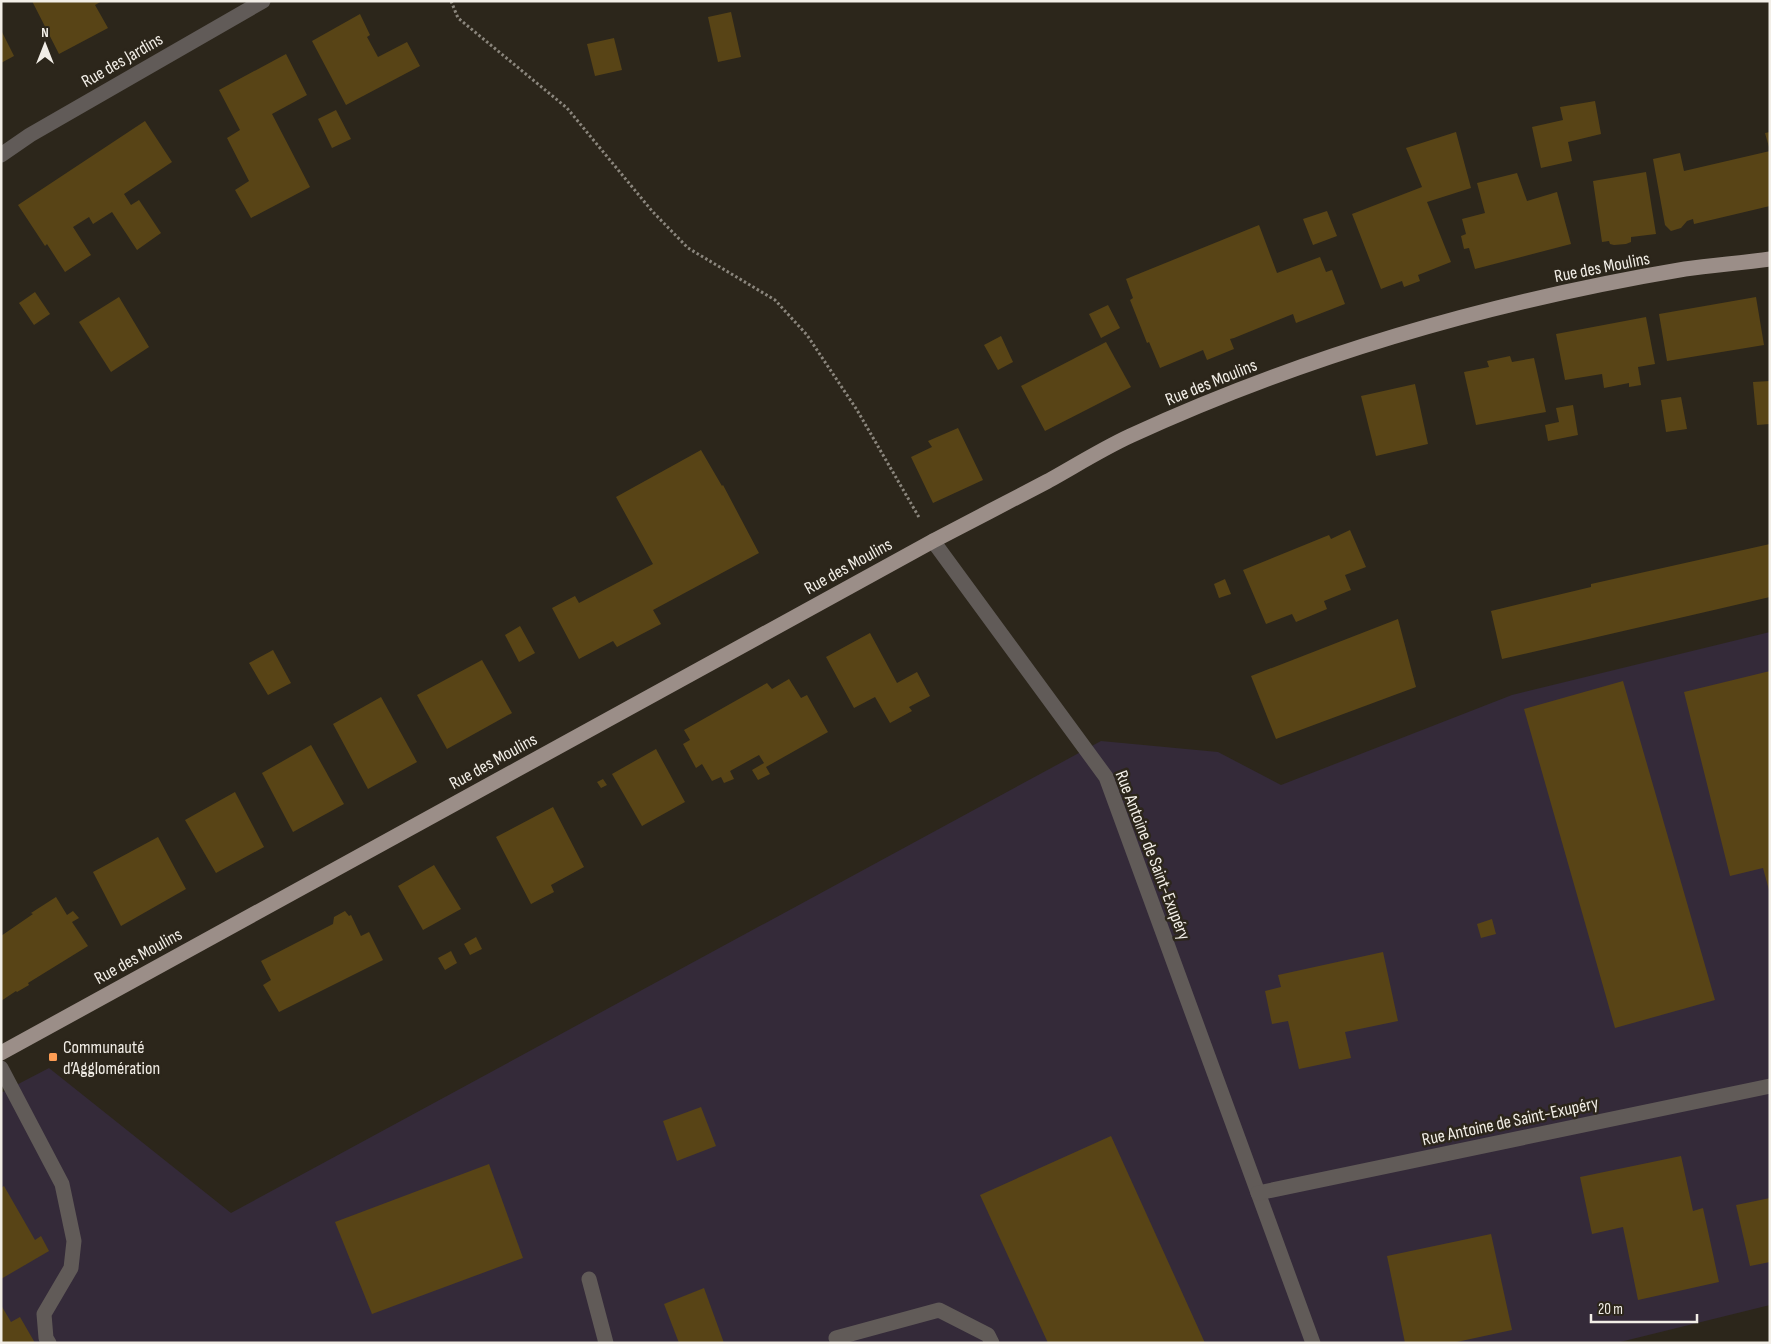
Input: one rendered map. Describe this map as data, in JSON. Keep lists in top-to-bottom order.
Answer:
{
  "streets": {
    "main road": ["Rue des Moulins"],
    "street": ["Rue des Jardins", "Rue Antoine de Saint-Exupéry"]
  },
  "crossings": [
    ["Rue des Moulins", "Rue Antoine de Saint-Exupéry"]
  ],
  "places": {
    "transit": ["Communauté d’Agglomération"]
  },
  "scale_bar": "20 m",
  "north": "top"
}
